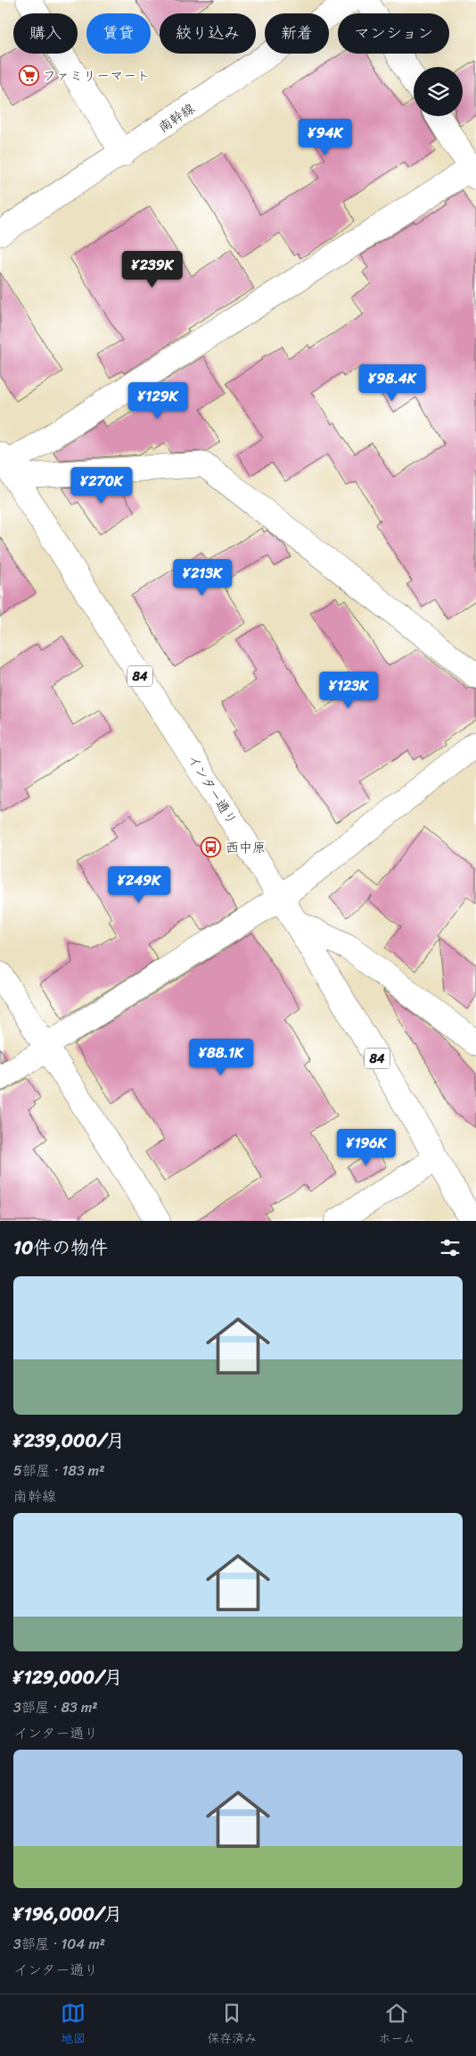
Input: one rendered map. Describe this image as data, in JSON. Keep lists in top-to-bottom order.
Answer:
{
  "streets": {
    "street": ["南幹線", "84", "インター通り"]
  },
  "places": {
    "supermarket": ["ファミリーマート"],
    "bus stop": ["西中原"]
  },
  "page": {
    "chip": [
      "購入",
      "賃貸",
      "絞り込み",
      "新着",
      "マンション"
    ],
    "price": [
      "¥94K",
      "¥239K",
      "¥98.4K",
      "¥129K",
      "¥270K",
      "¥213K",
      "¥123K",
      "¥249K",
      "¥88.1K",
      "¥196K"
    ],
    "heading": "10件の物件",
    "list": [
      {
        "name": "¥239,000/月",
        "note": "5部屋 · 183 m² · 南幹線"
      },
      {
        "name": "¥129,000/月",
        "note": "3部屋 · 83 m² · インター通り"
      },
      {
        "name": "¥196,000/月",
        "note": "3部屋 · 104 m² · インター通り"
      }
    ],
    "tabs": ["地図", "保存済み", "ホーム"]
  }
}
